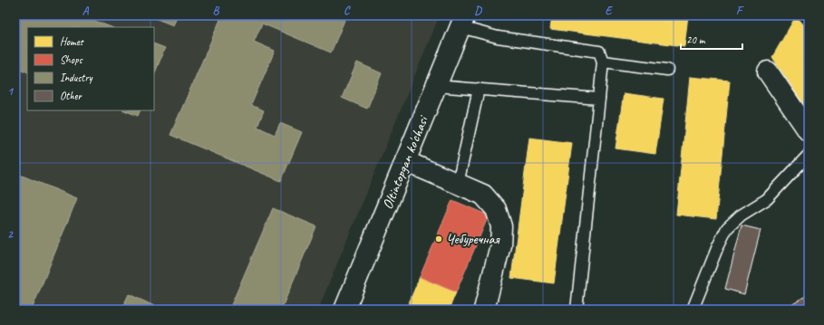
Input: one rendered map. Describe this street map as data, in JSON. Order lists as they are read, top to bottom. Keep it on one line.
{"streets":{"street":["Oltintopgan ko'chasi"]},"places":["Чебуречная"],"legend":["Homes","Shops","Industry","Other"],"scale_bar":"20 m","grid":{"columns":["A","B","C","D","E","F"],"rows":["1","2"]}}
